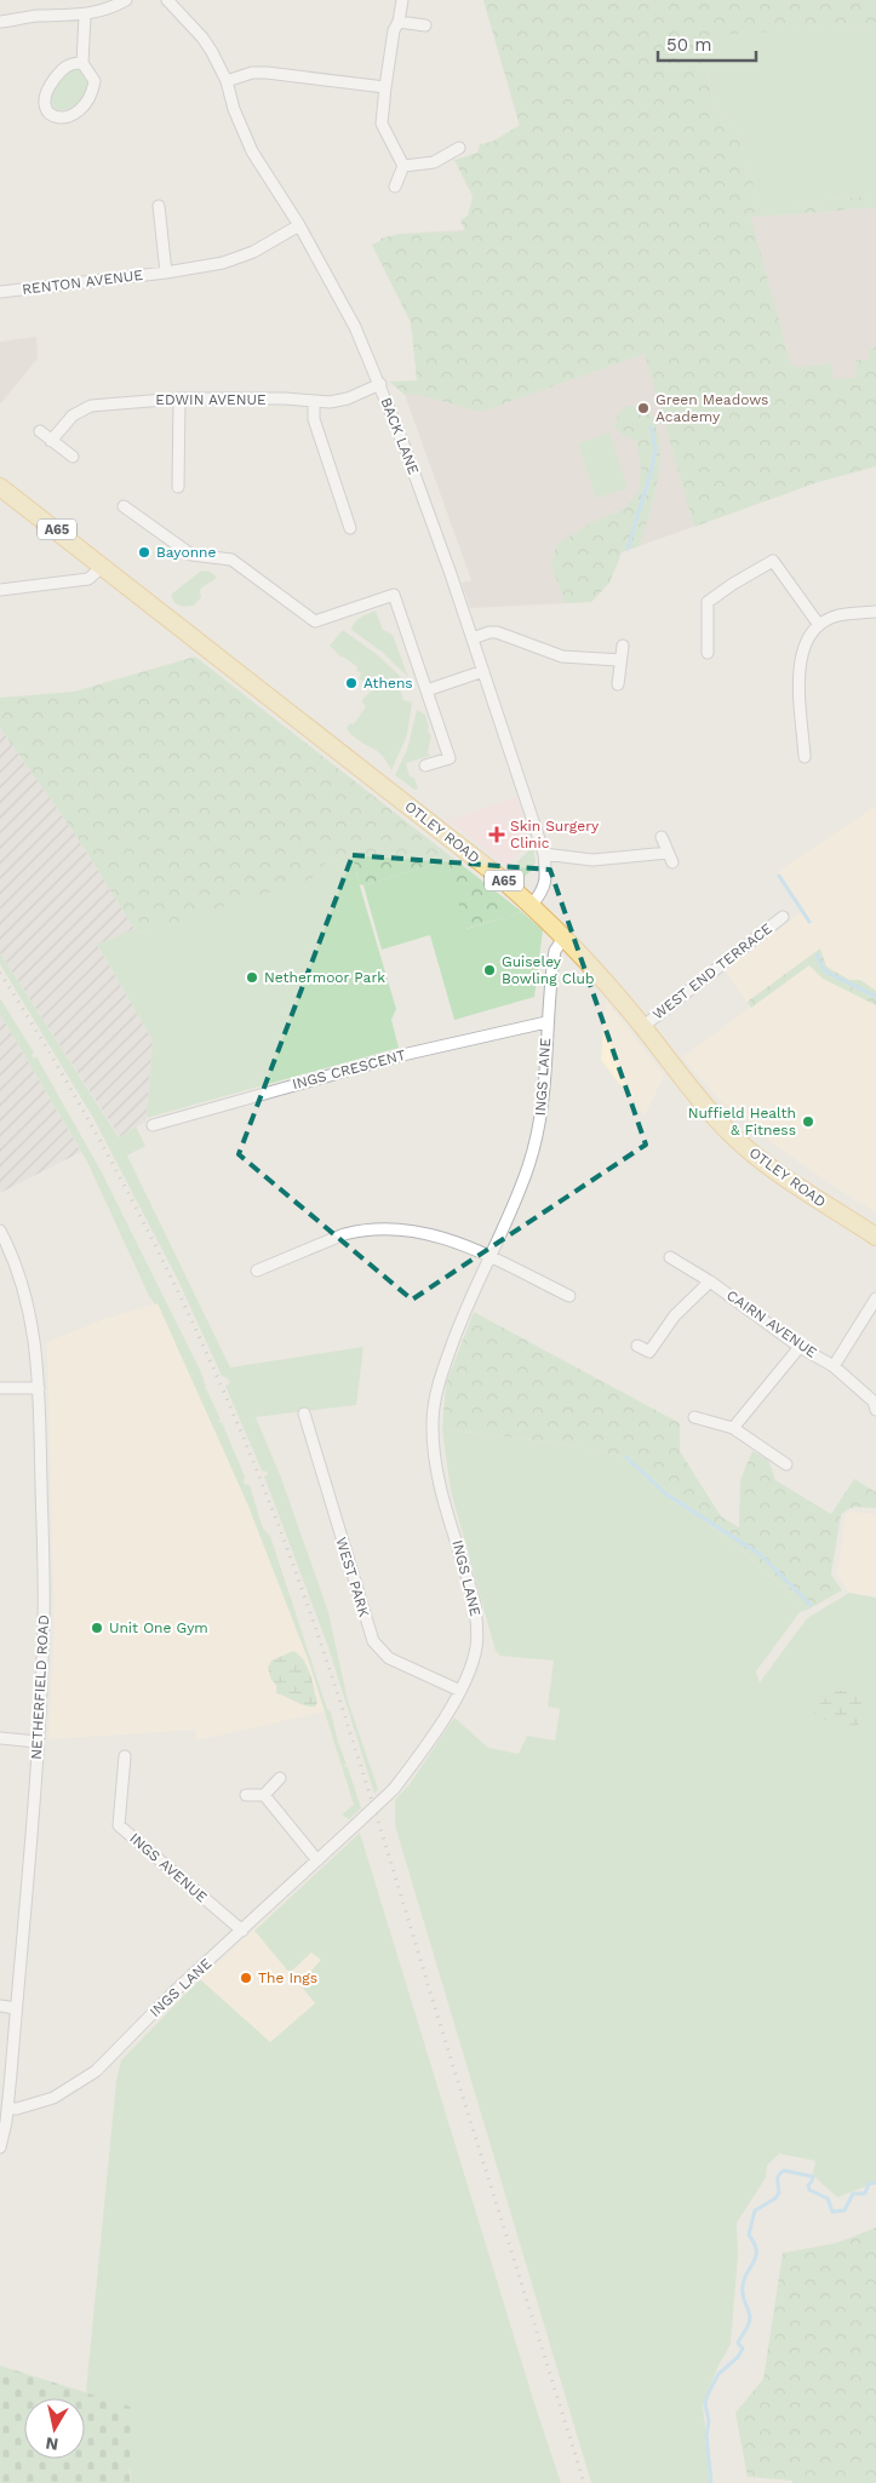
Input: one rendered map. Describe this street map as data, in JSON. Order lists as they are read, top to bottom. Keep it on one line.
{"streets":{"main road":["A65","OTLEY ROAD"],"street":["RENTON AVENUE","EDWIN AVENUE","BACK LANE","WEST END TERRACE","INGS CRESCENT","INGS LANE","CAIRN AVENUE","WEST PARK","NETHERFIELD ROAD","INGS AVENUE"]},"crossings":[["RENTON AVENUE","BACK LANE"],["EDWIN AVENUE","BACK LANE"],["BACK LANE","OTLEY ROAD"],["OTLEY ROAD","WEST END TERRACE"],["OTLEY ROAD","INGS LANE"],["INGS CRESCENT","INGS LANE"],["INGS LANE","WEST PARK"],["INGS LANE","NETHERFIELD ROAD"],["INGS LANE","INGS AVENUE"]],"places":{"other":["Green Meadows Academy","Bayonne","Athens","Guiseley Bowling Club","Nethermoor Park","Nuffield Health & Fitness","Unit One Gym","The Ings"],"health":["Skin Surgery Clinic"]},"scale_bar":"50 m","north":"bottom"}
